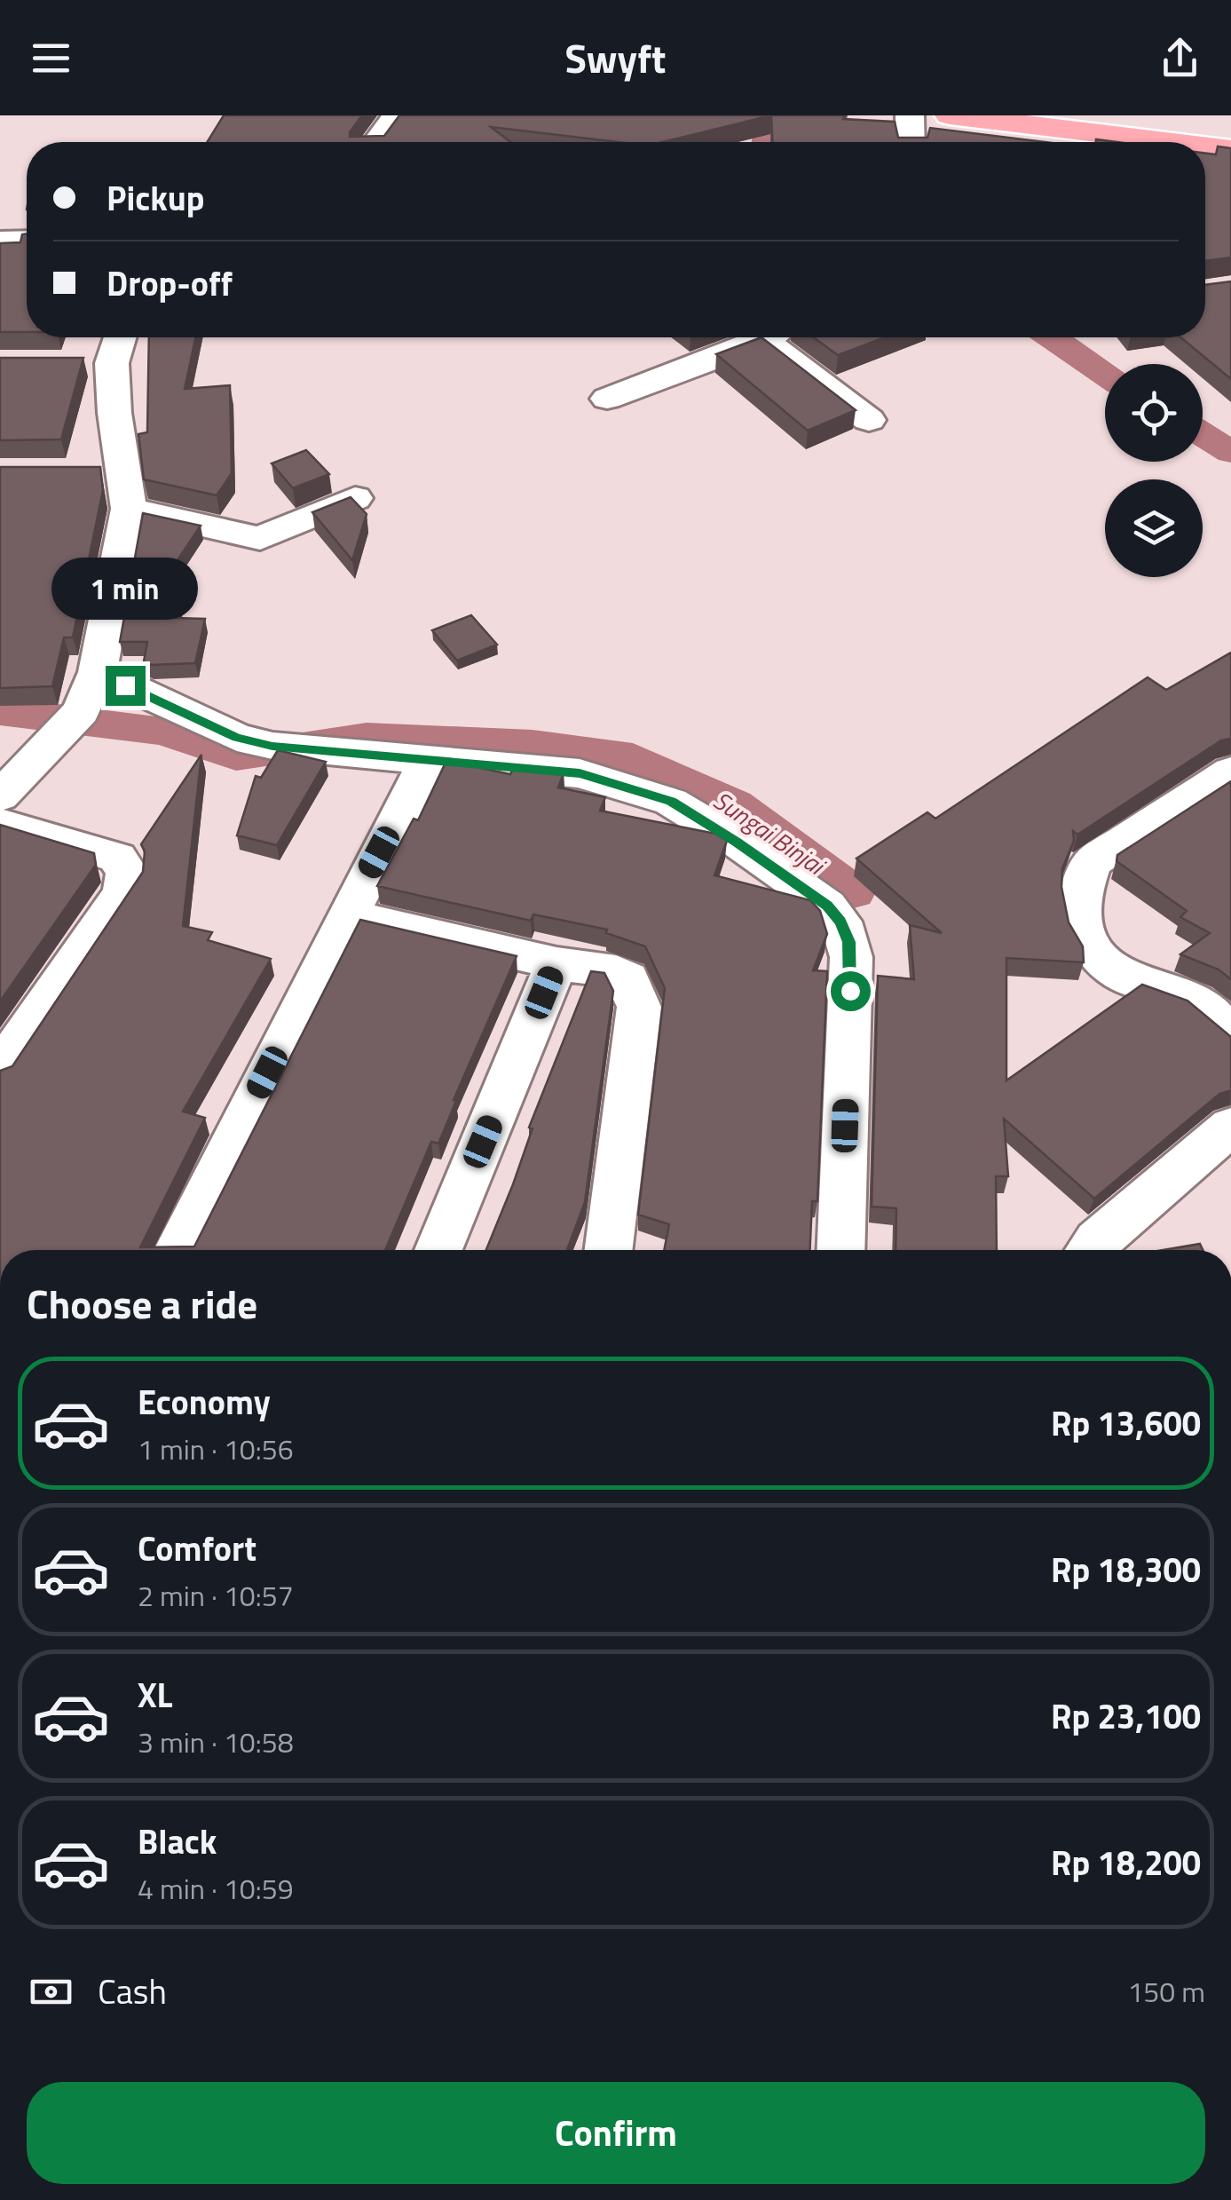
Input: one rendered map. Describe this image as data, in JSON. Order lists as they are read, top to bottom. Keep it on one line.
{"water":["Sungai Binjai"],"page":{"header":"Swyft","banner":["Pickup","Drop-off"],"bubble":"1 min","heading":"Choose a ride","list":[{"name":"Economy","note":"1 min · 10:56","value":"Rp 13,600"},{"name":"Comfort","note":"2 min · 10:57","value":"Rp 18,300"},{"name":"XL","note":"3 min · 10:58","value":"Rp 23,100"},{"name":"Black","note":"4 min · 10:59","value":"Rp 18,200"}],"pay":["Cash","150 m"],"buttons":"Confirm"}}
